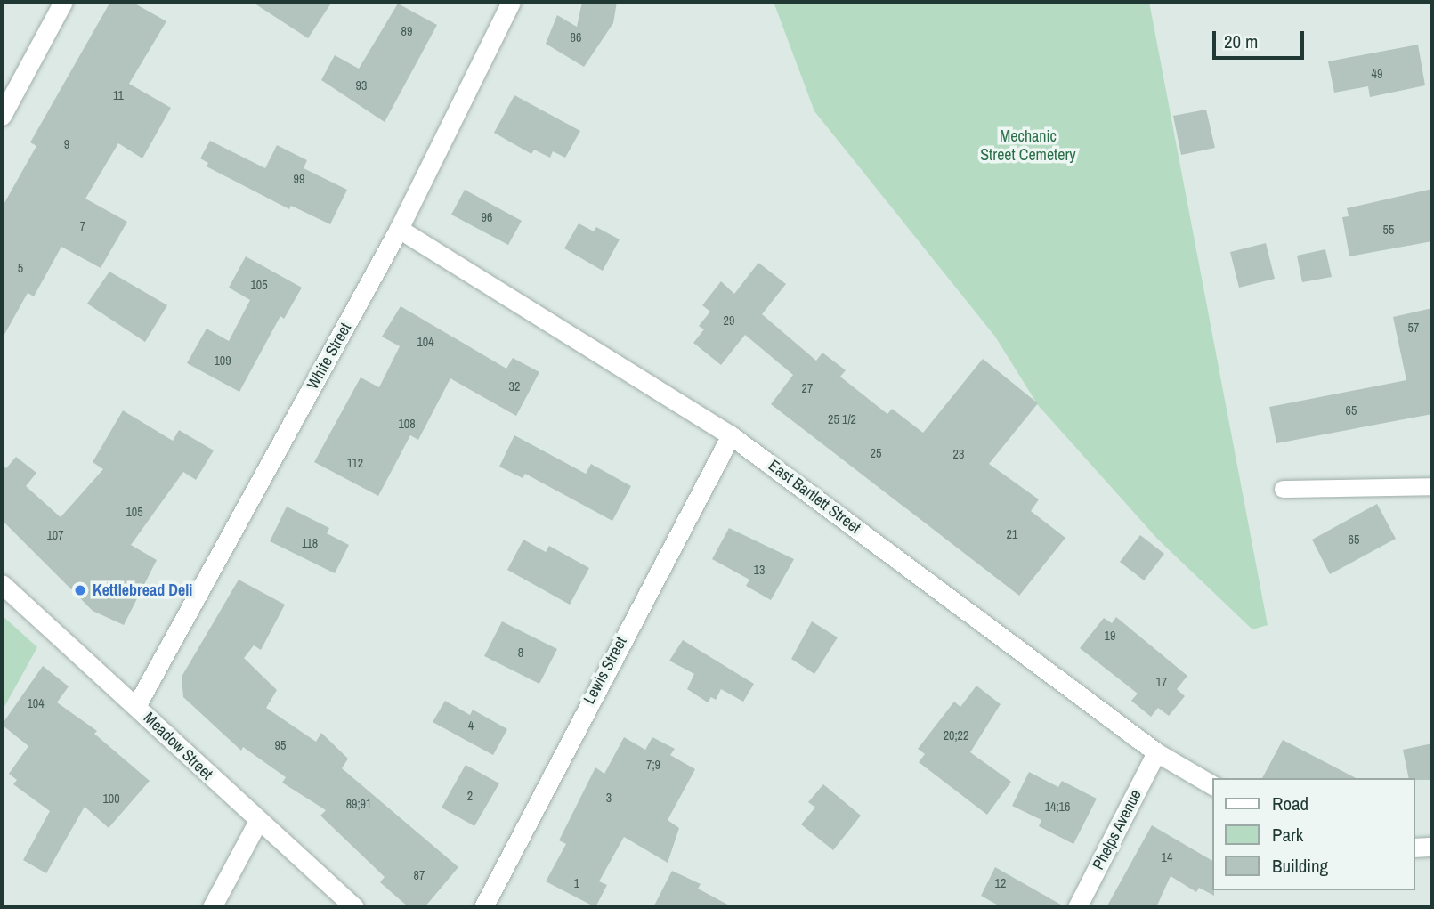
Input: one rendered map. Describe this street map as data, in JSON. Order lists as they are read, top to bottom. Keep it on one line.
{"streets":{"street":["White Street","East Bartlett Street","Lewis Street","Meadow Street","Phelps Avenue"]},"crossings":[["White Street","East Bartlett Street"],["White Street","Meadow Street"],["East Bartlett Street","Lewis Street"],["East Bartlett Street","Phelps Avenue"]],"parks":["Mechanic Street Cemetery"],"places":["Kettlebread Deli"],"house_numbers":["89","86","49","93","11","9","99","96","7","55","5","105","29","57","104","109","32","27","65","25 1/2","108","25","23","112","105","21","107","65","118","13","19","8","17","104","4","20;22","95","7;9","2","3","100","89;91","14;16","14","87","1","12"],"legend":["Road","Park","Building"],"scale_bar":"20 m"}
